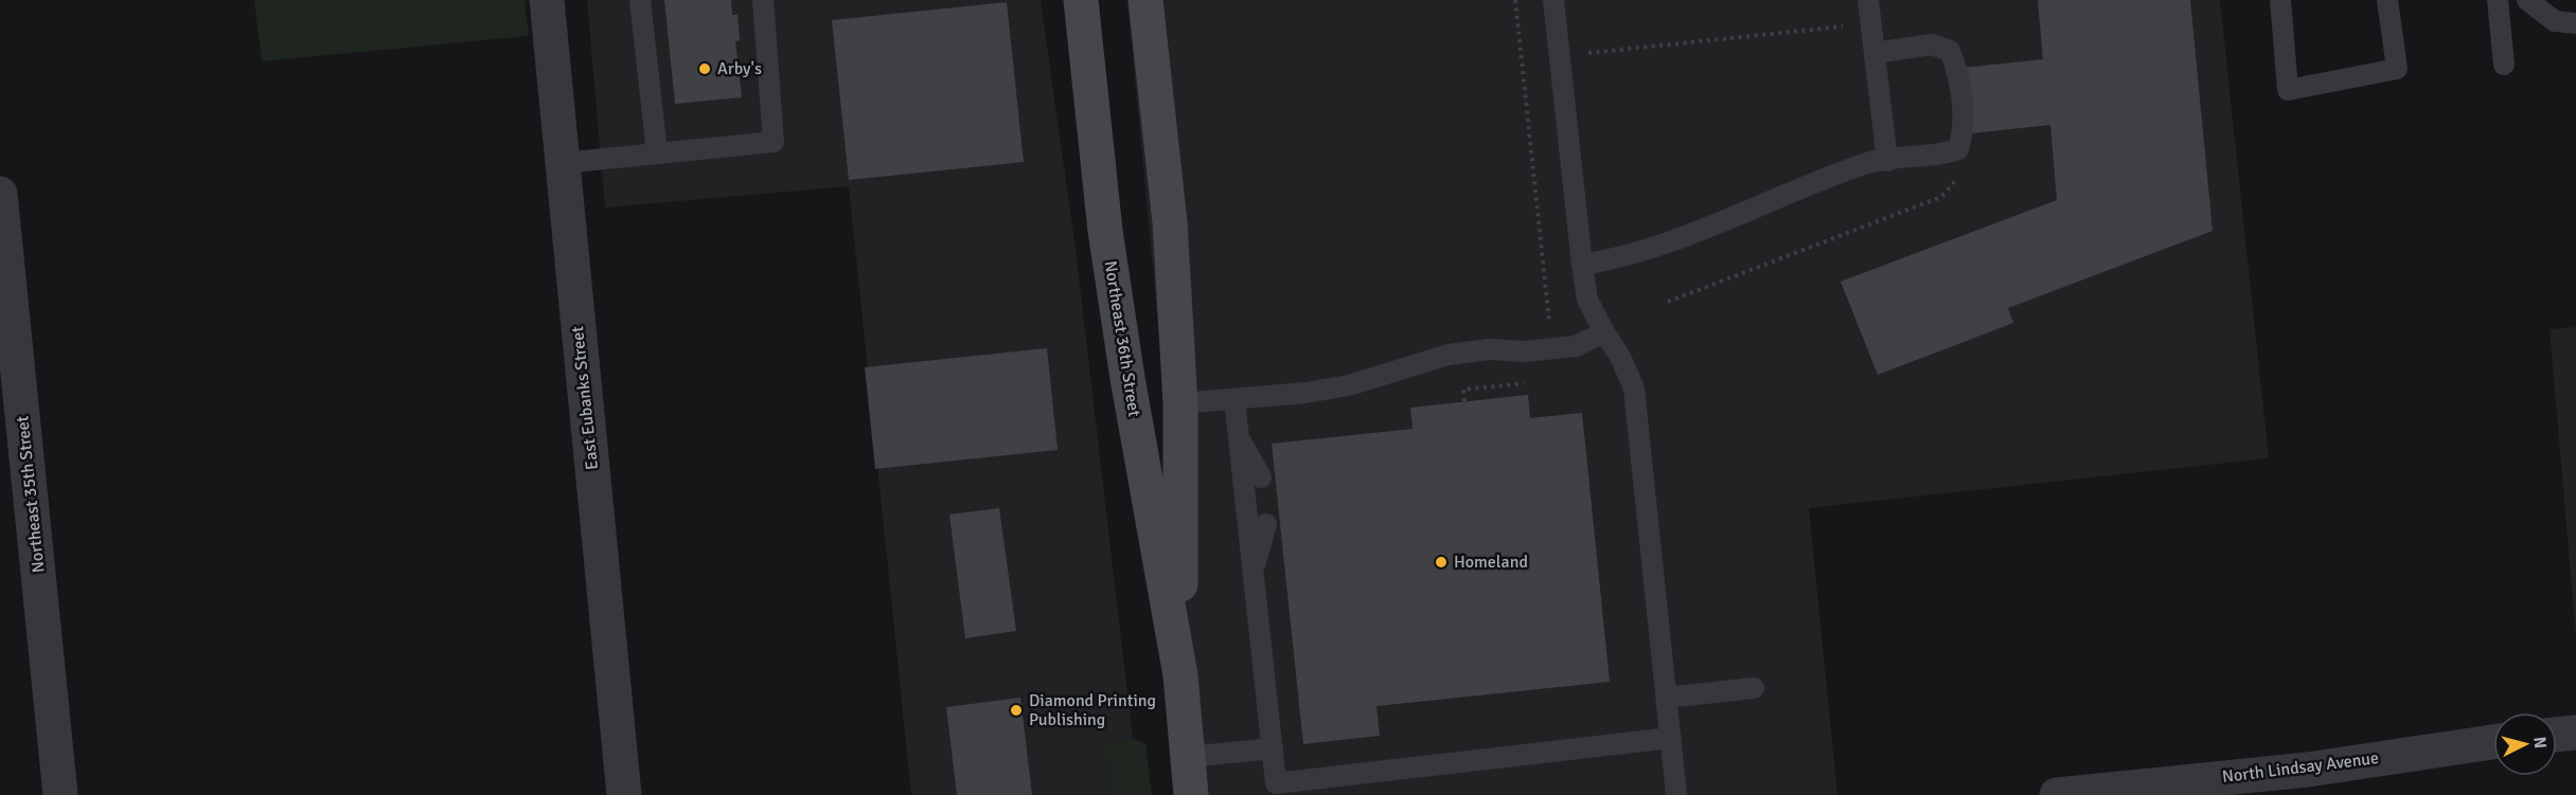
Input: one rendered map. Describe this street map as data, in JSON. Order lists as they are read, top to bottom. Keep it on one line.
{"streets":{"main road":["Northeast 36th Street"],"street":["East Eubanks Street","Northeast 35th Street","North Lindsay Avenue"]},"places":["Arby's","Homeland","Diamond Printing Publishing"],"north":"right"}
